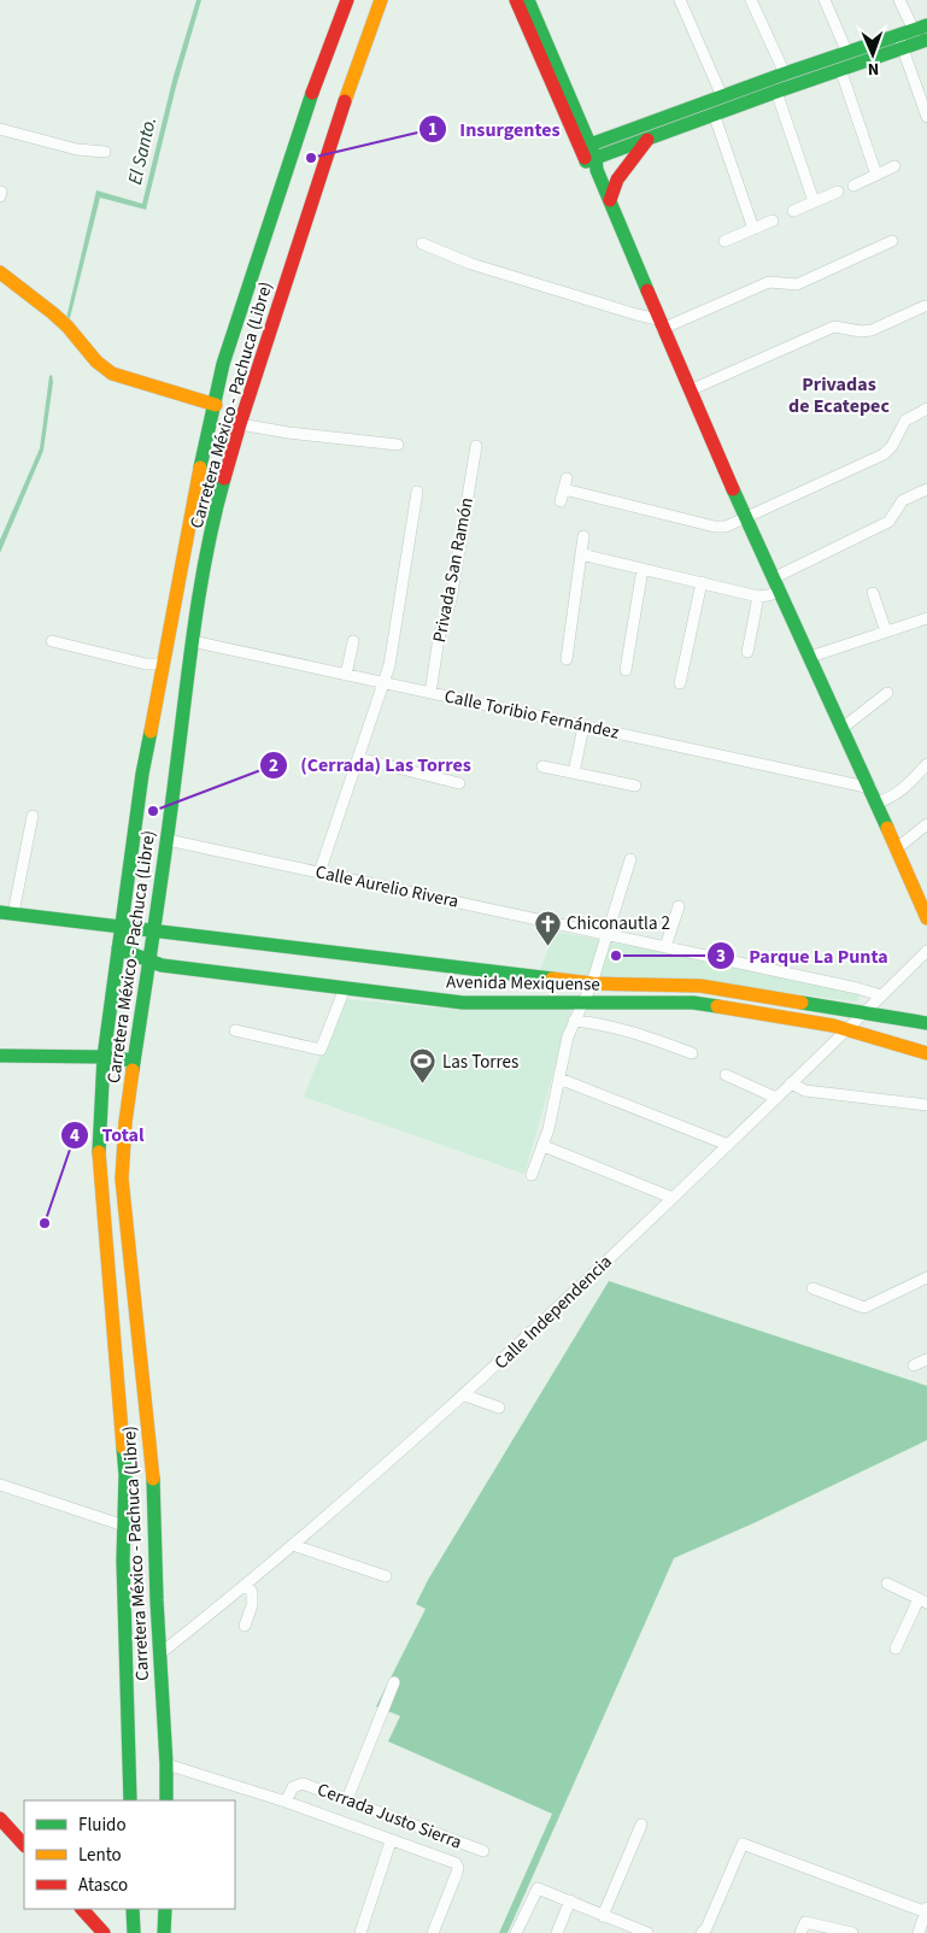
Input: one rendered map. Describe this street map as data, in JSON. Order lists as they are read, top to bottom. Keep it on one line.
{"streets":{"main road":["Carretera México - Pachuca (Libre)","Avenida Mexiquense"],"street":["Privada San Ramón","Calle Toribio Fernández","Calle Aurelio Rivera","Calle Independencia","Cerrada Justo Sierra"]},"crossings":[["Carretera México - Pachuca (Libre)","Calle Toribio Fernández"],["Carretera México - Pachuca (Libre)","Calle Aurelio Rivera"],["Carretera México - Pachuca (Libre)","Avenida Mexiquense"],["Carretera México - Pachuca (Libre)","Calle Independencia"],["Privada San Ramón","Calle Toribio Fernández"],["Calle Aurelio Rivera","Calle Independencia"],["Avenida Mexiquense","Calle Independencia"]],"districts":["Privadas de Ecatepec"],"water":["El Santo."],"places":{"other":["Insurgentes","(Cerrada) Las Torres","Parque La Punta","Total"],"church":["Chiconautla 2"],"sports":["Las Torres"]},"legend":["Fluido","Lento","Atasco"],"north":"bottom"}
